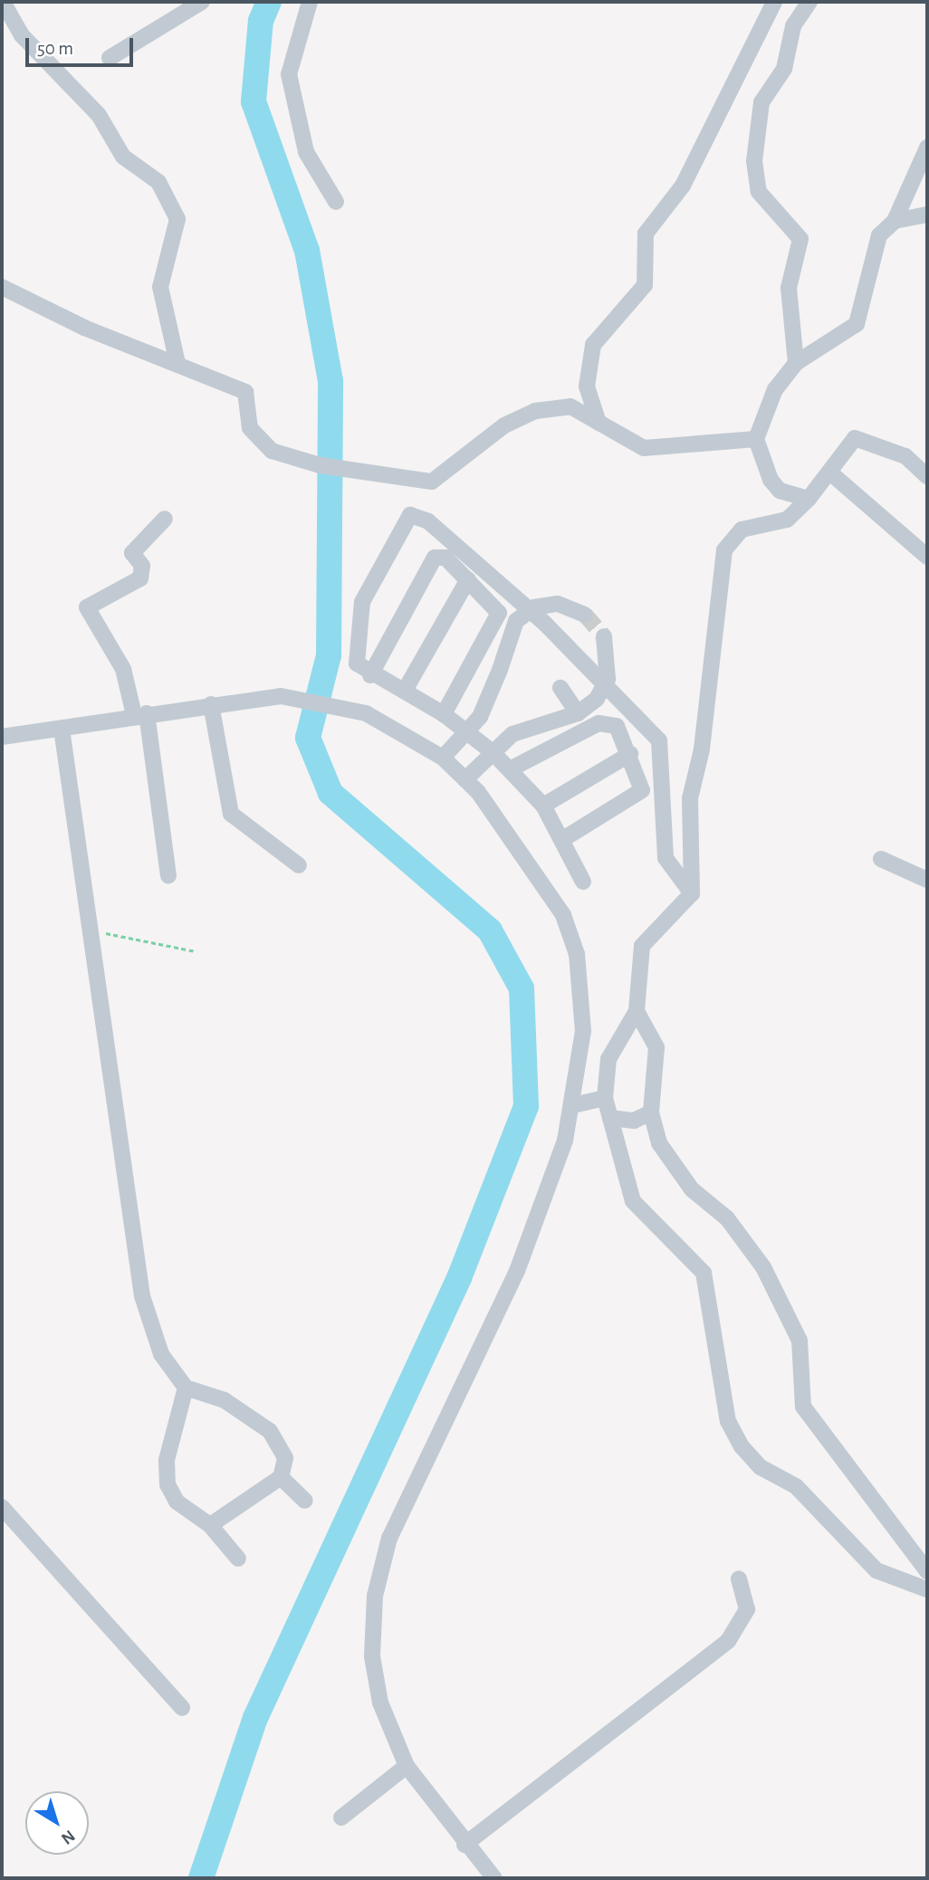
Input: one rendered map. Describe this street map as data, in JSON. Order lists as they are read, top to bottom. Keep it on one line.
{"scale_bar":"50 m","north":"bottom right"}
